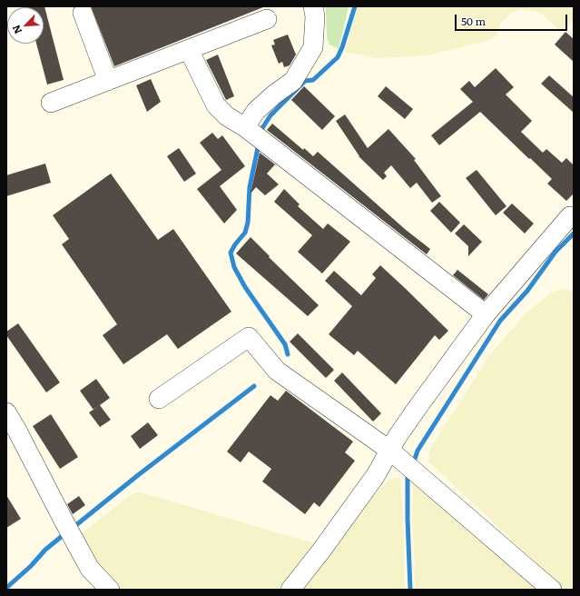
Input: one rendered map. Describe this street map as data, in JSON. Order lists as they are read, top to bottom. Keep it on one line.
{"scale_bar":"50 m","north":"bottom left"}
